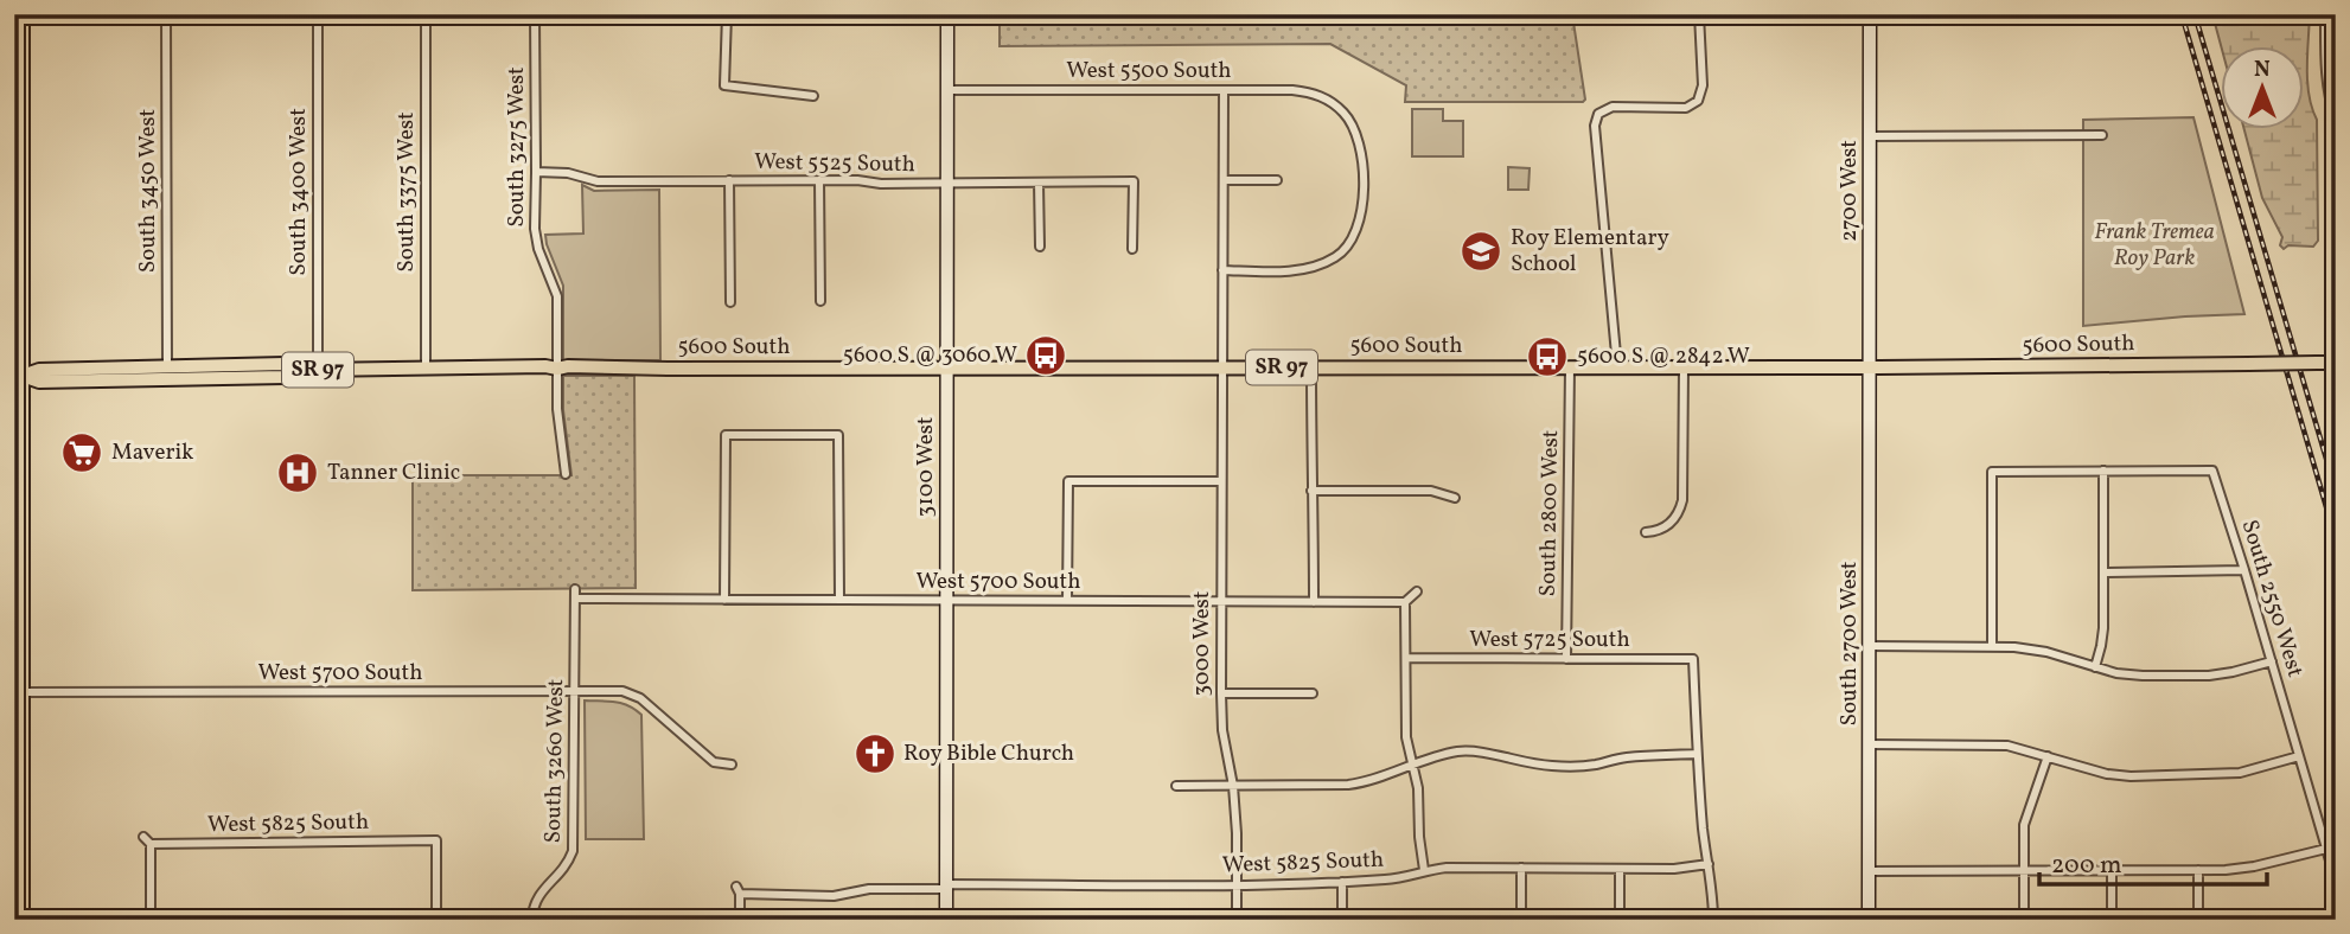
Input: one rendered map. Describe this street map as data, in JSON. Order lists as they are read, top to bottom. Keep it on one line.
{"streets":{"main road":["5600 South","SR 97"],"street":["West 5500 South","South 3275 West","West 5525 South","South 3450 West","2700 West","South 3400 West","South 3375 West","3100 West","South 2800 West","West 5700 South","South 2550 West","West 5725 South","3000 West","South 2700 West","South 3260 West","West 5825 South"]},"crossings":[["West 5500 South","3100 West"],["West 5500 South","3000 West"],["South 3275 West","West 5525 South"],["South 3275 West","5600 South"],["West 5525 South","3100 West"],["South 3450 West","5600 South"],["2700 West","5600 South"],["2700 West","South 2700 West"],["South 3400 West","5600 South"],["South 3375 West","5600 South"],["5600 South","3100 West"],["5600 South","South 2800 West"],["5600 South","3000 West"],["5600 South","South 2700 West"],["3100 West","West 5700 South"],["3100 West","West 5825 South"],["South 2800 West","West 5725 South"],["West 5700 South","3000 West"],["West 5700 South","South 3260 West"],["3000 West","West 5825 South"]],"parks":["Frank Tremea Roy Park"],"places":{"school or university":["Roy Elementary School"],"bus stop":["5600 S @ 3060 W","5600 S @ 2842 W"],"supermarket":["Maverik"],"hospital":["Tanner Clinic"],"church":["Roy Bible Church"]},"scale_bar":"200 m","north":"top"}
